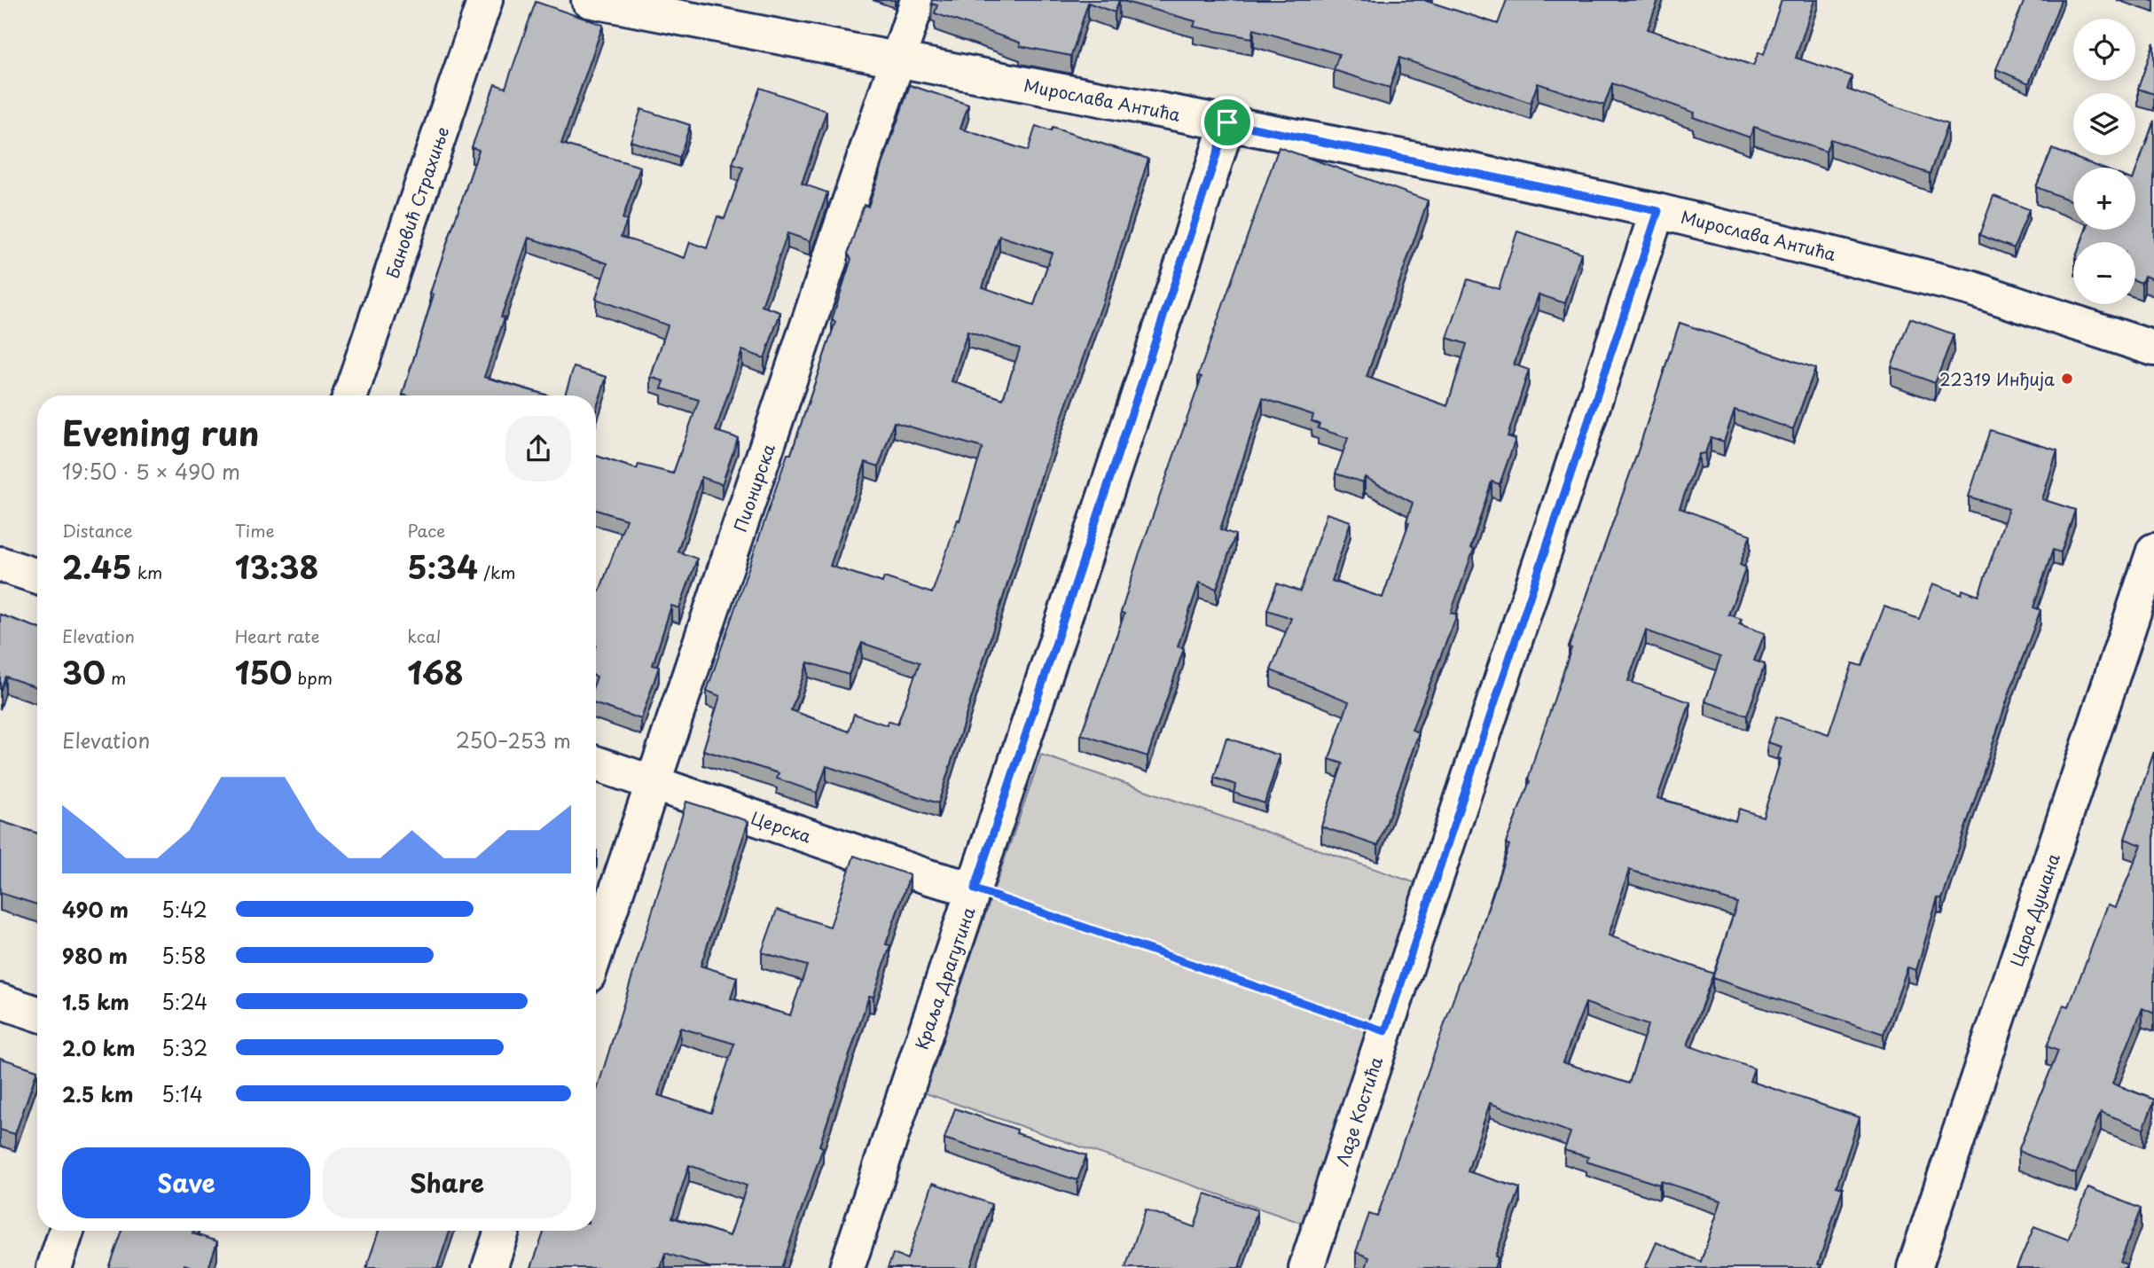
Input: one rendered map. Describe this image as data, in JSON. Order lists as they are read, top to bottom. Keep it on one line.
{"streets":{"street":["Мирослава Антића","Бановић Страхиње","Пионирска","Церска","Цара Душана","Краља Драгутина","Лазе Костића"]},"crossings":[["Мирослава Антића","Пионирска"],["Мирослава Антића","Краља Драгутина"],["Мирослава Антића","Лазе Костића"],["Пионирска","Церска"],["Церска","Краља Драгутина"]],"places":["22319 Инђија"],"page":{"map_buttons":["+","−"],"heading":["Evening run","19:50 · 5 × 490 m"],"stats":[["Distance","2.45 km"],["Time","13:38"],["Pace","5:34 /km"],["Elevation","30 m"],["Heart rate","150 bpm"],["kcal","168"]],"chart":["Elevation","250–253 m"],"list":[{"name":"490 m","note":"5:42"},{"name":"980 m","note":"5:58"},{"name":"1.5 km","note":"5:24"},{"name":"2.0 km","note":"5:32"},{"name":"2.5 km","note":"5:14"}],"buttons":["Save","Share"]}}
